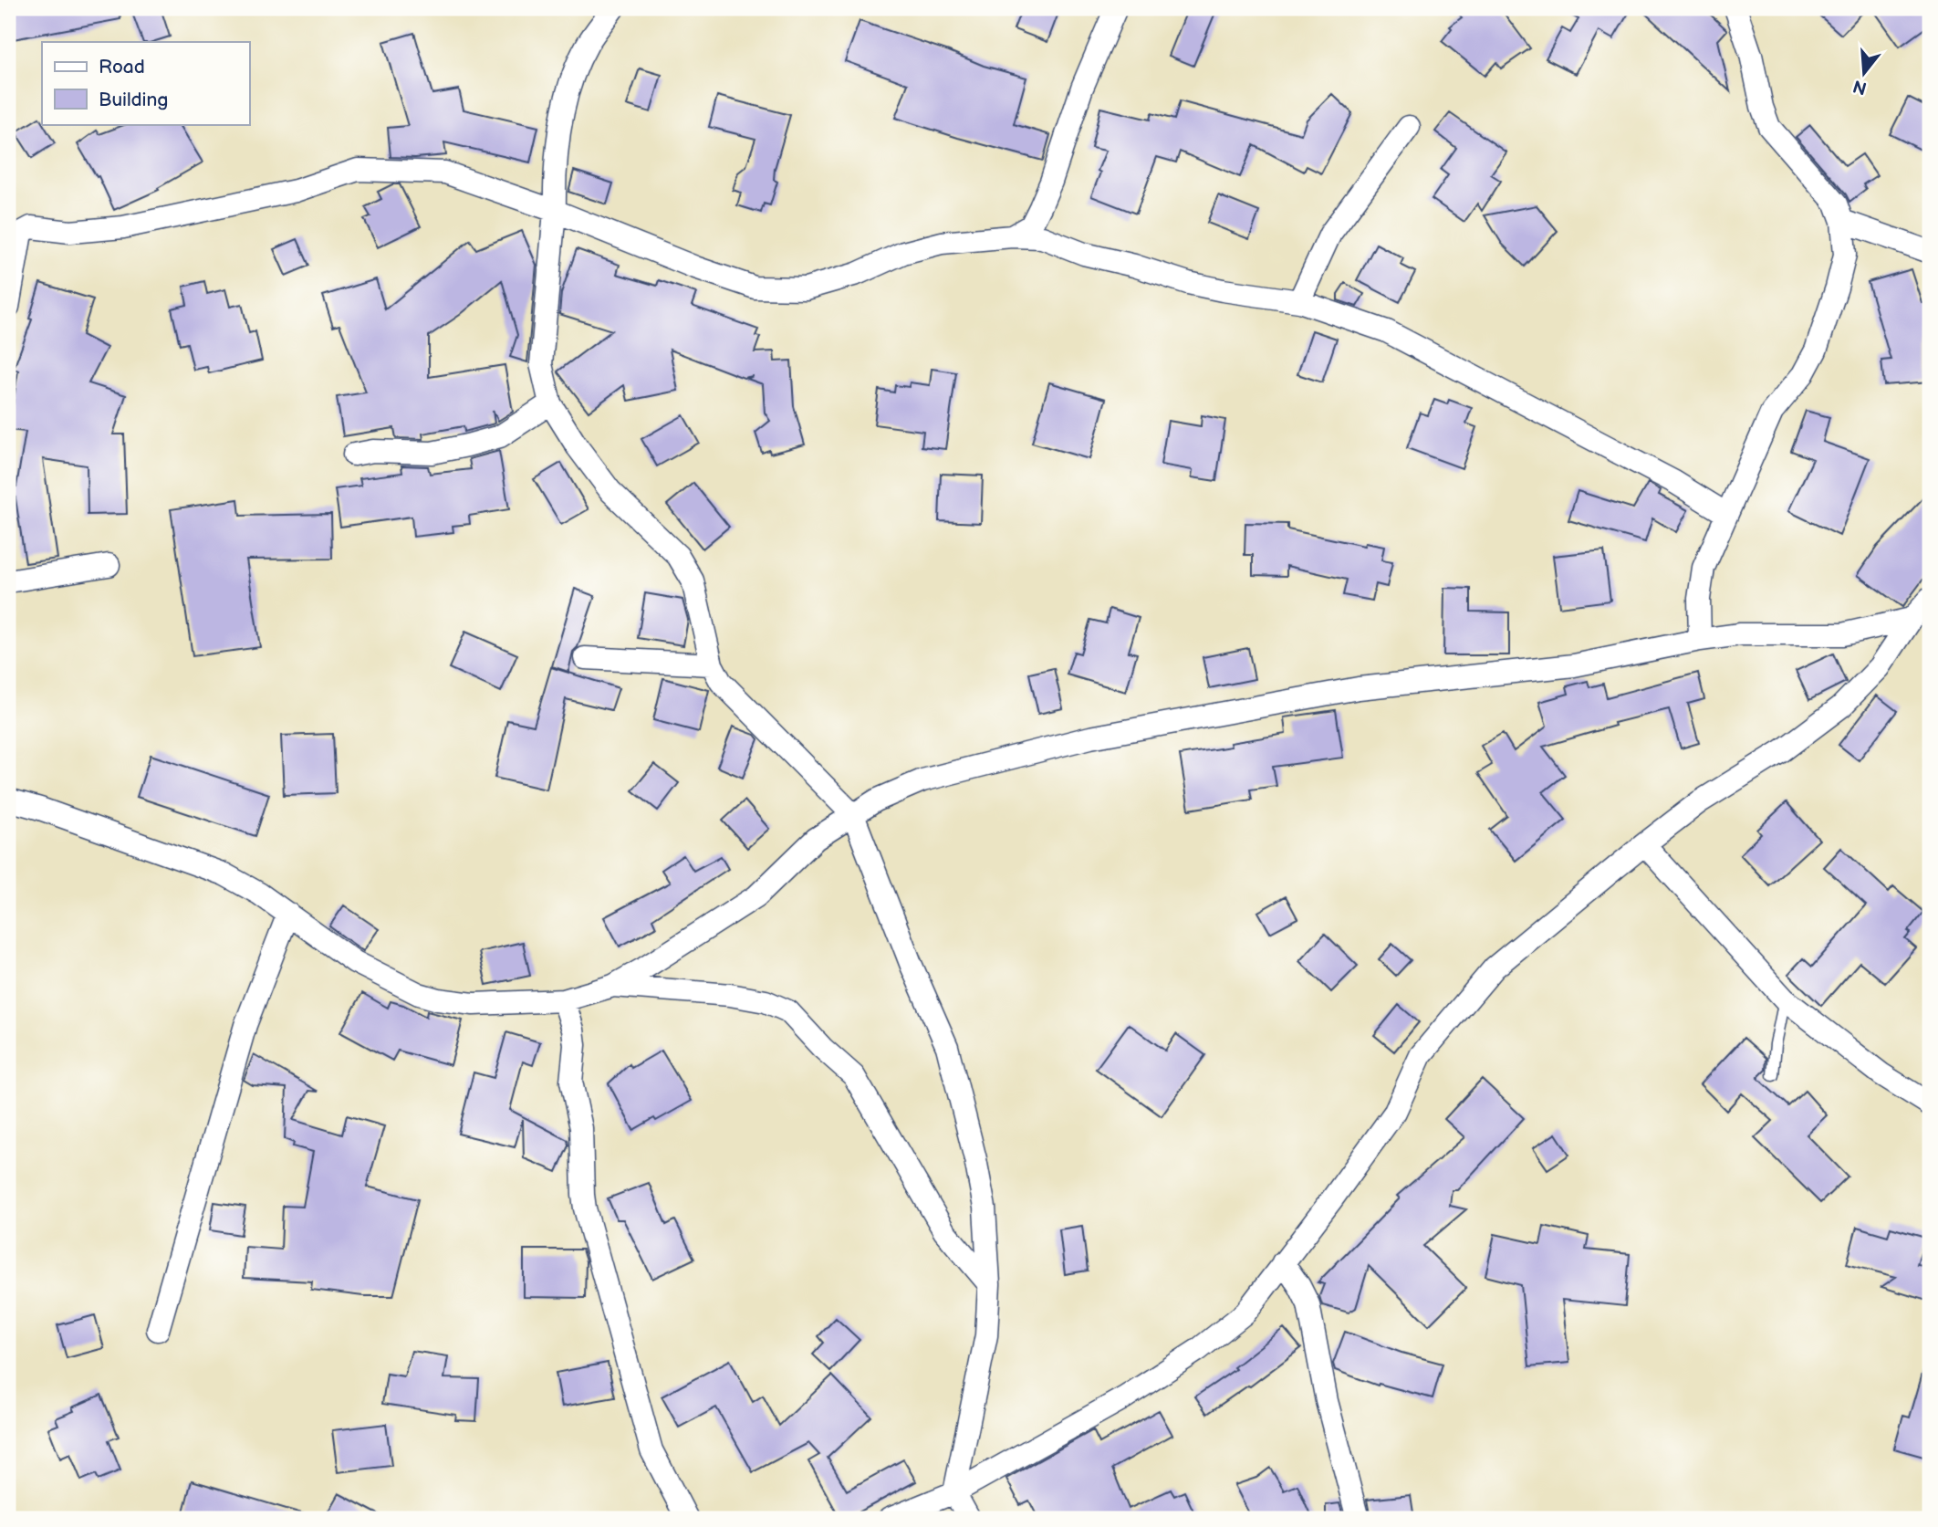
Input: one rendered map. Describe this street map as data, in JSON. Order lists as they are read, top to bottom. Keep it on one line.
{"legend":["Road","Building"],"north":"bottom"}
